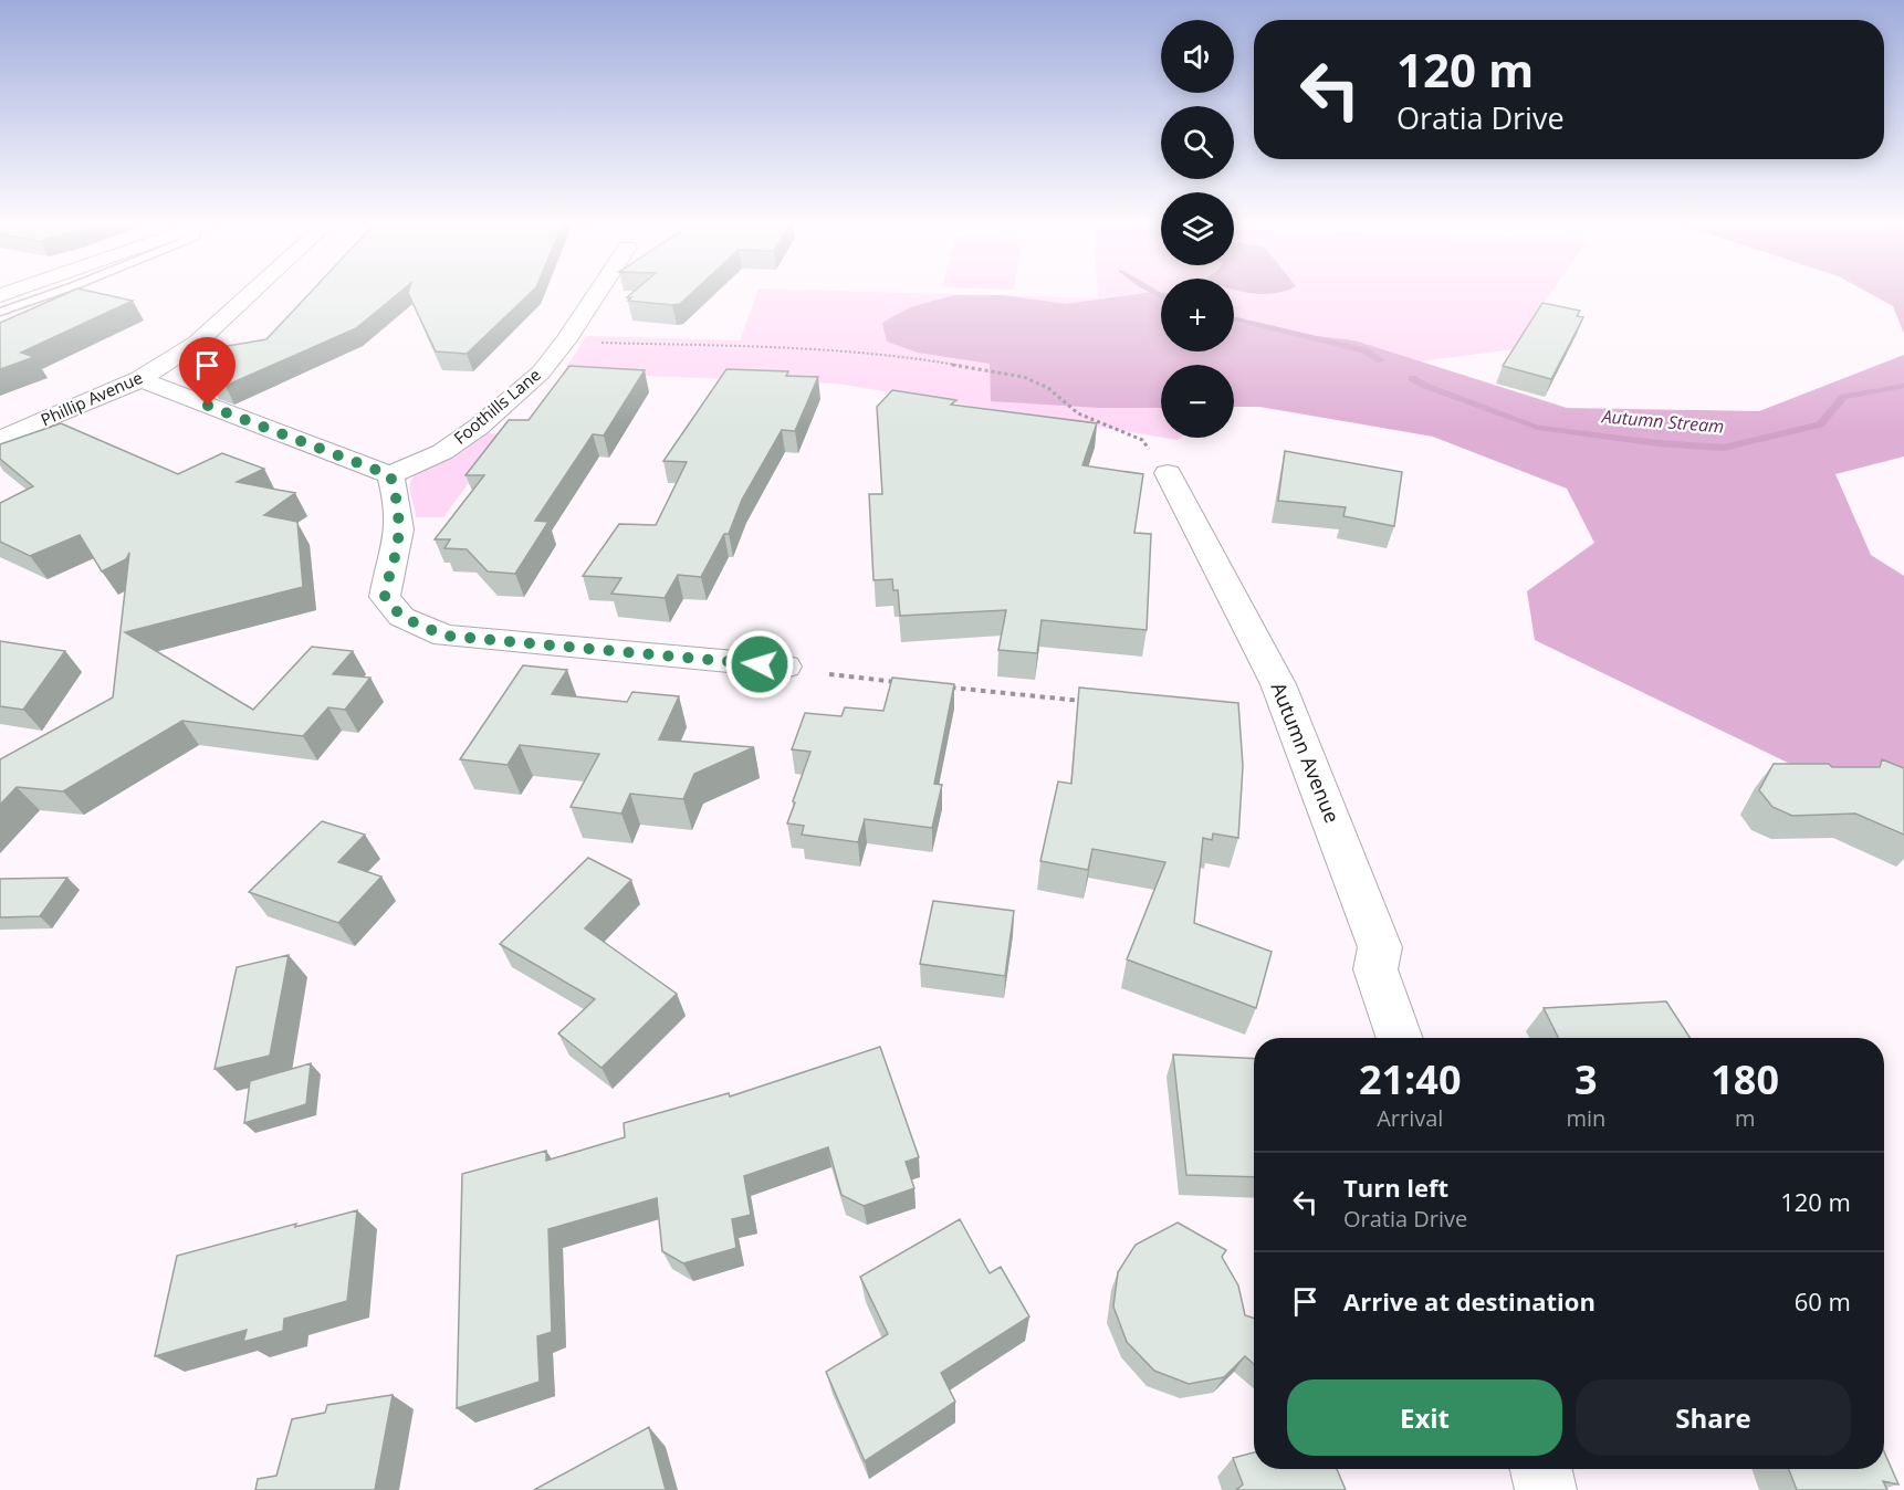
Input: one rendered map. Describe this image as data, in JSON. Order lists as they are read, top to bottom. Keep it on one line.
{"streets":{"street":["Phillip Avenue","Foothills Lane","Autumn Avenue"]},"water":["Autumn Stream"],"page":{"map_buttons":["+","−"],"turn":["120 m","Oratia Drive"],"eta":["21:40","Arrival","3","min","180","m"],"list":[{"name":"Turn left","note":"Oratia Drive","value":"120 m"},{"name":"Arrive at destination","value":"60 m"}],"buttons":["Exit","Share"]}}
